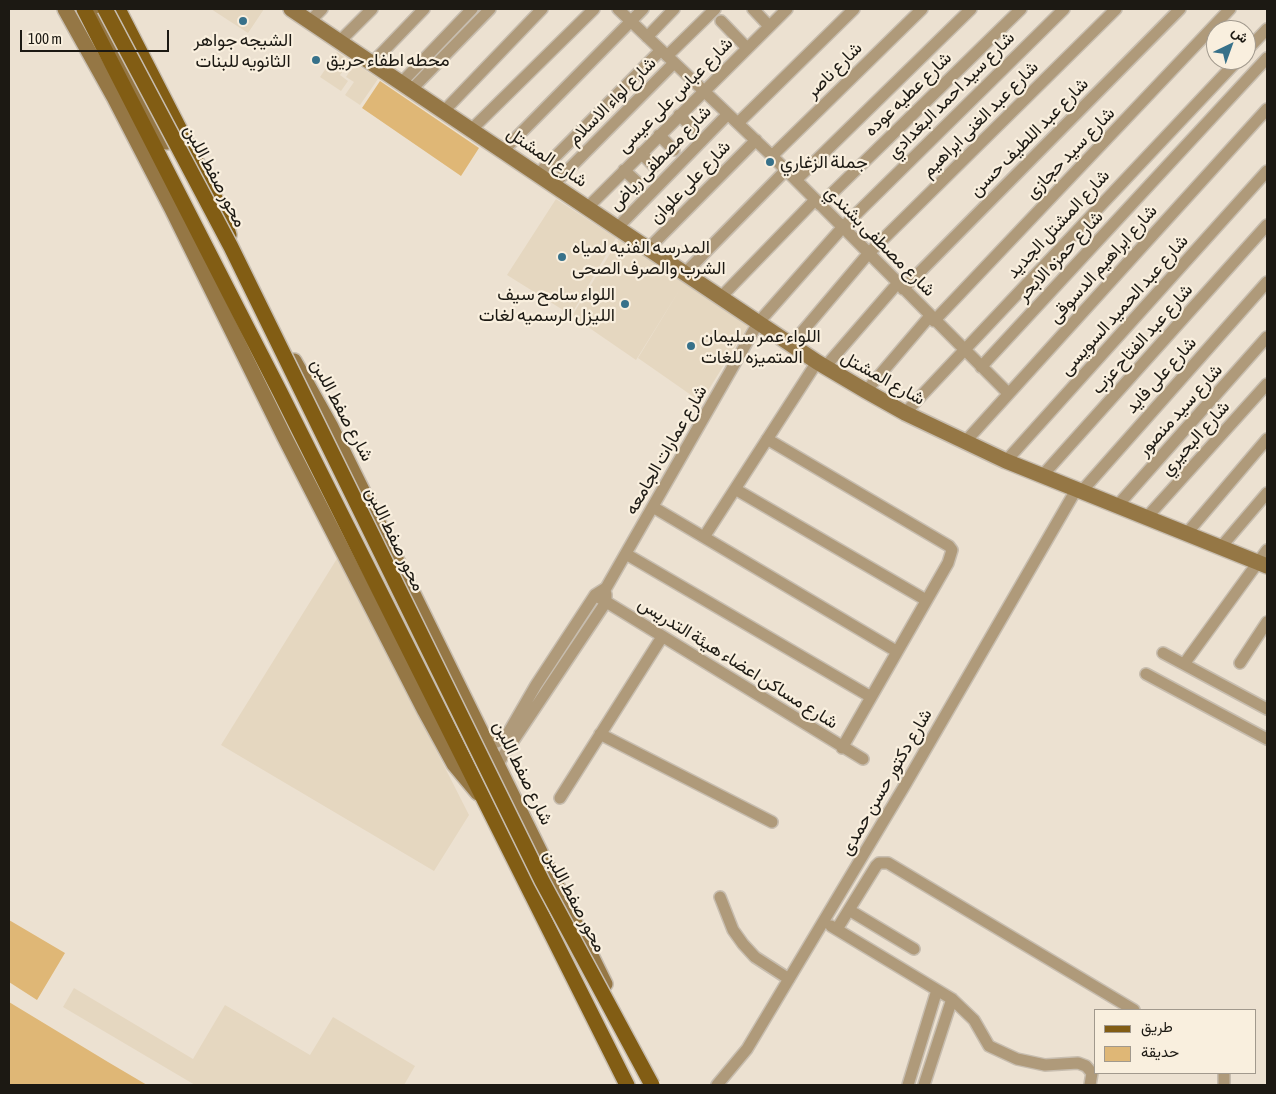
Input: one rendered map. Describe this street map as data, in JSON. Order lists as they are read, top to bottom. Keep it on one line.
{"streets":{"main road":["محور صفط اللبن"],"street":["شارع ناصر","شارع عطيه عوده","شارع عباس على عيسى","شارع سيد احمد البغدادي","شارع لواء الاسلام","شارع عبد الغنى ابراهيم","شارع عبد اللطيف حسن","شارع سيد حجازى","شارع المشتل","شارع مصطفى رياض","شارع على علوان","شارع المشتل الجديد","شارع مصطفى بشندي","شارع حمزه الابحر","شارع ابراهيم الدسوقى","شارع عبد الحميد السويسى","شارع عبد الفتاح عزب","شارع على فايد","شارع صفط اللبن","شارع سيد منصور","شارع البحيري","شارع عمارات الجامعه","شارع مساكن اعضاء هيئة التدريس","شارع دكتور حسن حمدى"]},"crossings":[["شارع ناصر","شارع مصطفى بشندي"],["شارع عطيه عوده","شارع المشتل"],["شارع عطيه عوده","شارع مصطفى بشندي"],["شارع عباس على عيسى","شارع المشتل"],["شارع عباس على عيسى","شارع مصطفى بشندي"],["شارع سيد احمد البغدادي","شارع المشتل"],["شارع سيد احمد البغدادي","شارع مصطفى بشندي"],["شارع سيد احمد البغدادي","شارع عمارات الجامعه"],["شارع لواء الاسلام","شارع المشتل"],["شارع لواء الاسلام","شارع مصطفى بشندي"],["شارع عبد الغنى ابراهيم","شارع المشتل"],["شارع عبد الغنى ابراهيم","شارع مصطفى بشندي"],["شارع عبد اللطيف حسن","شارع المشتل"],["شارع عبد اللطيف حسن","شارع مصطفى بشندي"],["شارع سيد حجازى","شارع المشتل"],["شارع سيد حجازى","شارع مصطفى بشندي"],["شارع المشتل","شارع مصطفى رياض"],["شارع المشتل","شارع على علوان"],["شارع المشتل","شارع المشتل الجديد"],["شارع المشتل","شارع ابراهيم الدسوقى"],["شارع المشتل","شارع عبد الحميد السويسى"],["شارع المشتل","شارع عبد الفتاح عزب"],["شارع المشتل","شارع على فايد"],["شارع المشتل","شارع سيد منصور"],["شارع المشتل","شارع البحيري"],["شارع المشتل","شارع عمارات الجامعه"],["شارع المشتل","شارع دكتور حسن حمدى"],["شارع مصطفى رياض","شارع مصطفى بشندي"],["شارع على علوان","شارع مصطفى بشندي"],["شارع المشتل الجديد","شارع مصطفى بشندي"],["شارع مصطفى بشندي","شارع حمزه الابحر"],["شارع مصطفى بشندي","شارع ابراهيم الدسوقى"],["شارع على فايد","شارع دكتور حسن حمدى"],["شارع صفط اللبن","شارع عمارات الجامعه"],["شارع عمارات الجامعه","شارع مساكن اعضاء هيئة التدريس"]],"places":["الشيجه جواهر الثانويه للبنات","محطه اطفاء حريق","جملة الزغاري","المدرسه الفنيه لمياه الشرب والصرف الصحى","اللواء سامح سيف الليزل الرسميه لغات","اللواء عمر سليمان المتميزه للغات"],"legend":["طريق","حديقة"],"scale_bar":"100 m","north":"top right"}
